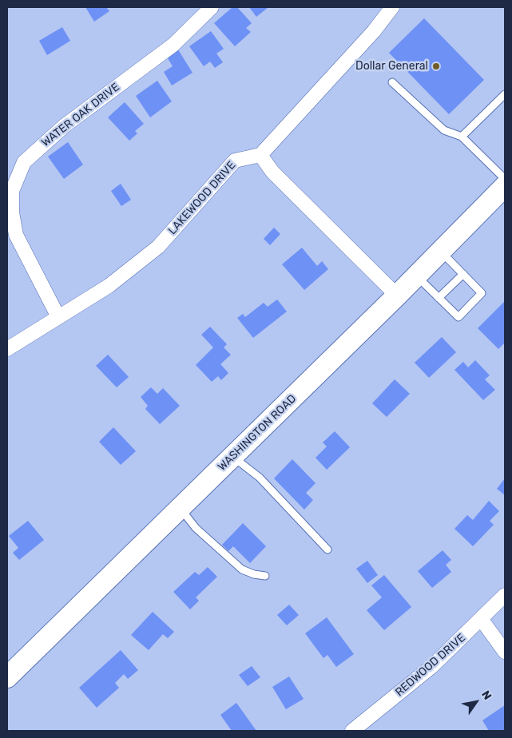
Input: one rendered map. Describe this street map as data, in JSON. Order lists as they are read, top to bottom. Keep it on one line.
{"streets":{"main road":["WASHINGTON ROAD"],"street":["WATER OAK DRIVE","LAKEWOOD DRIVE","REDWOOD DRIVE"]},"crossings":[["WATER OAK DRIVE","LAKEWOOD DRIVE"]],"places":["Dollar General"],"north":"top right"}
